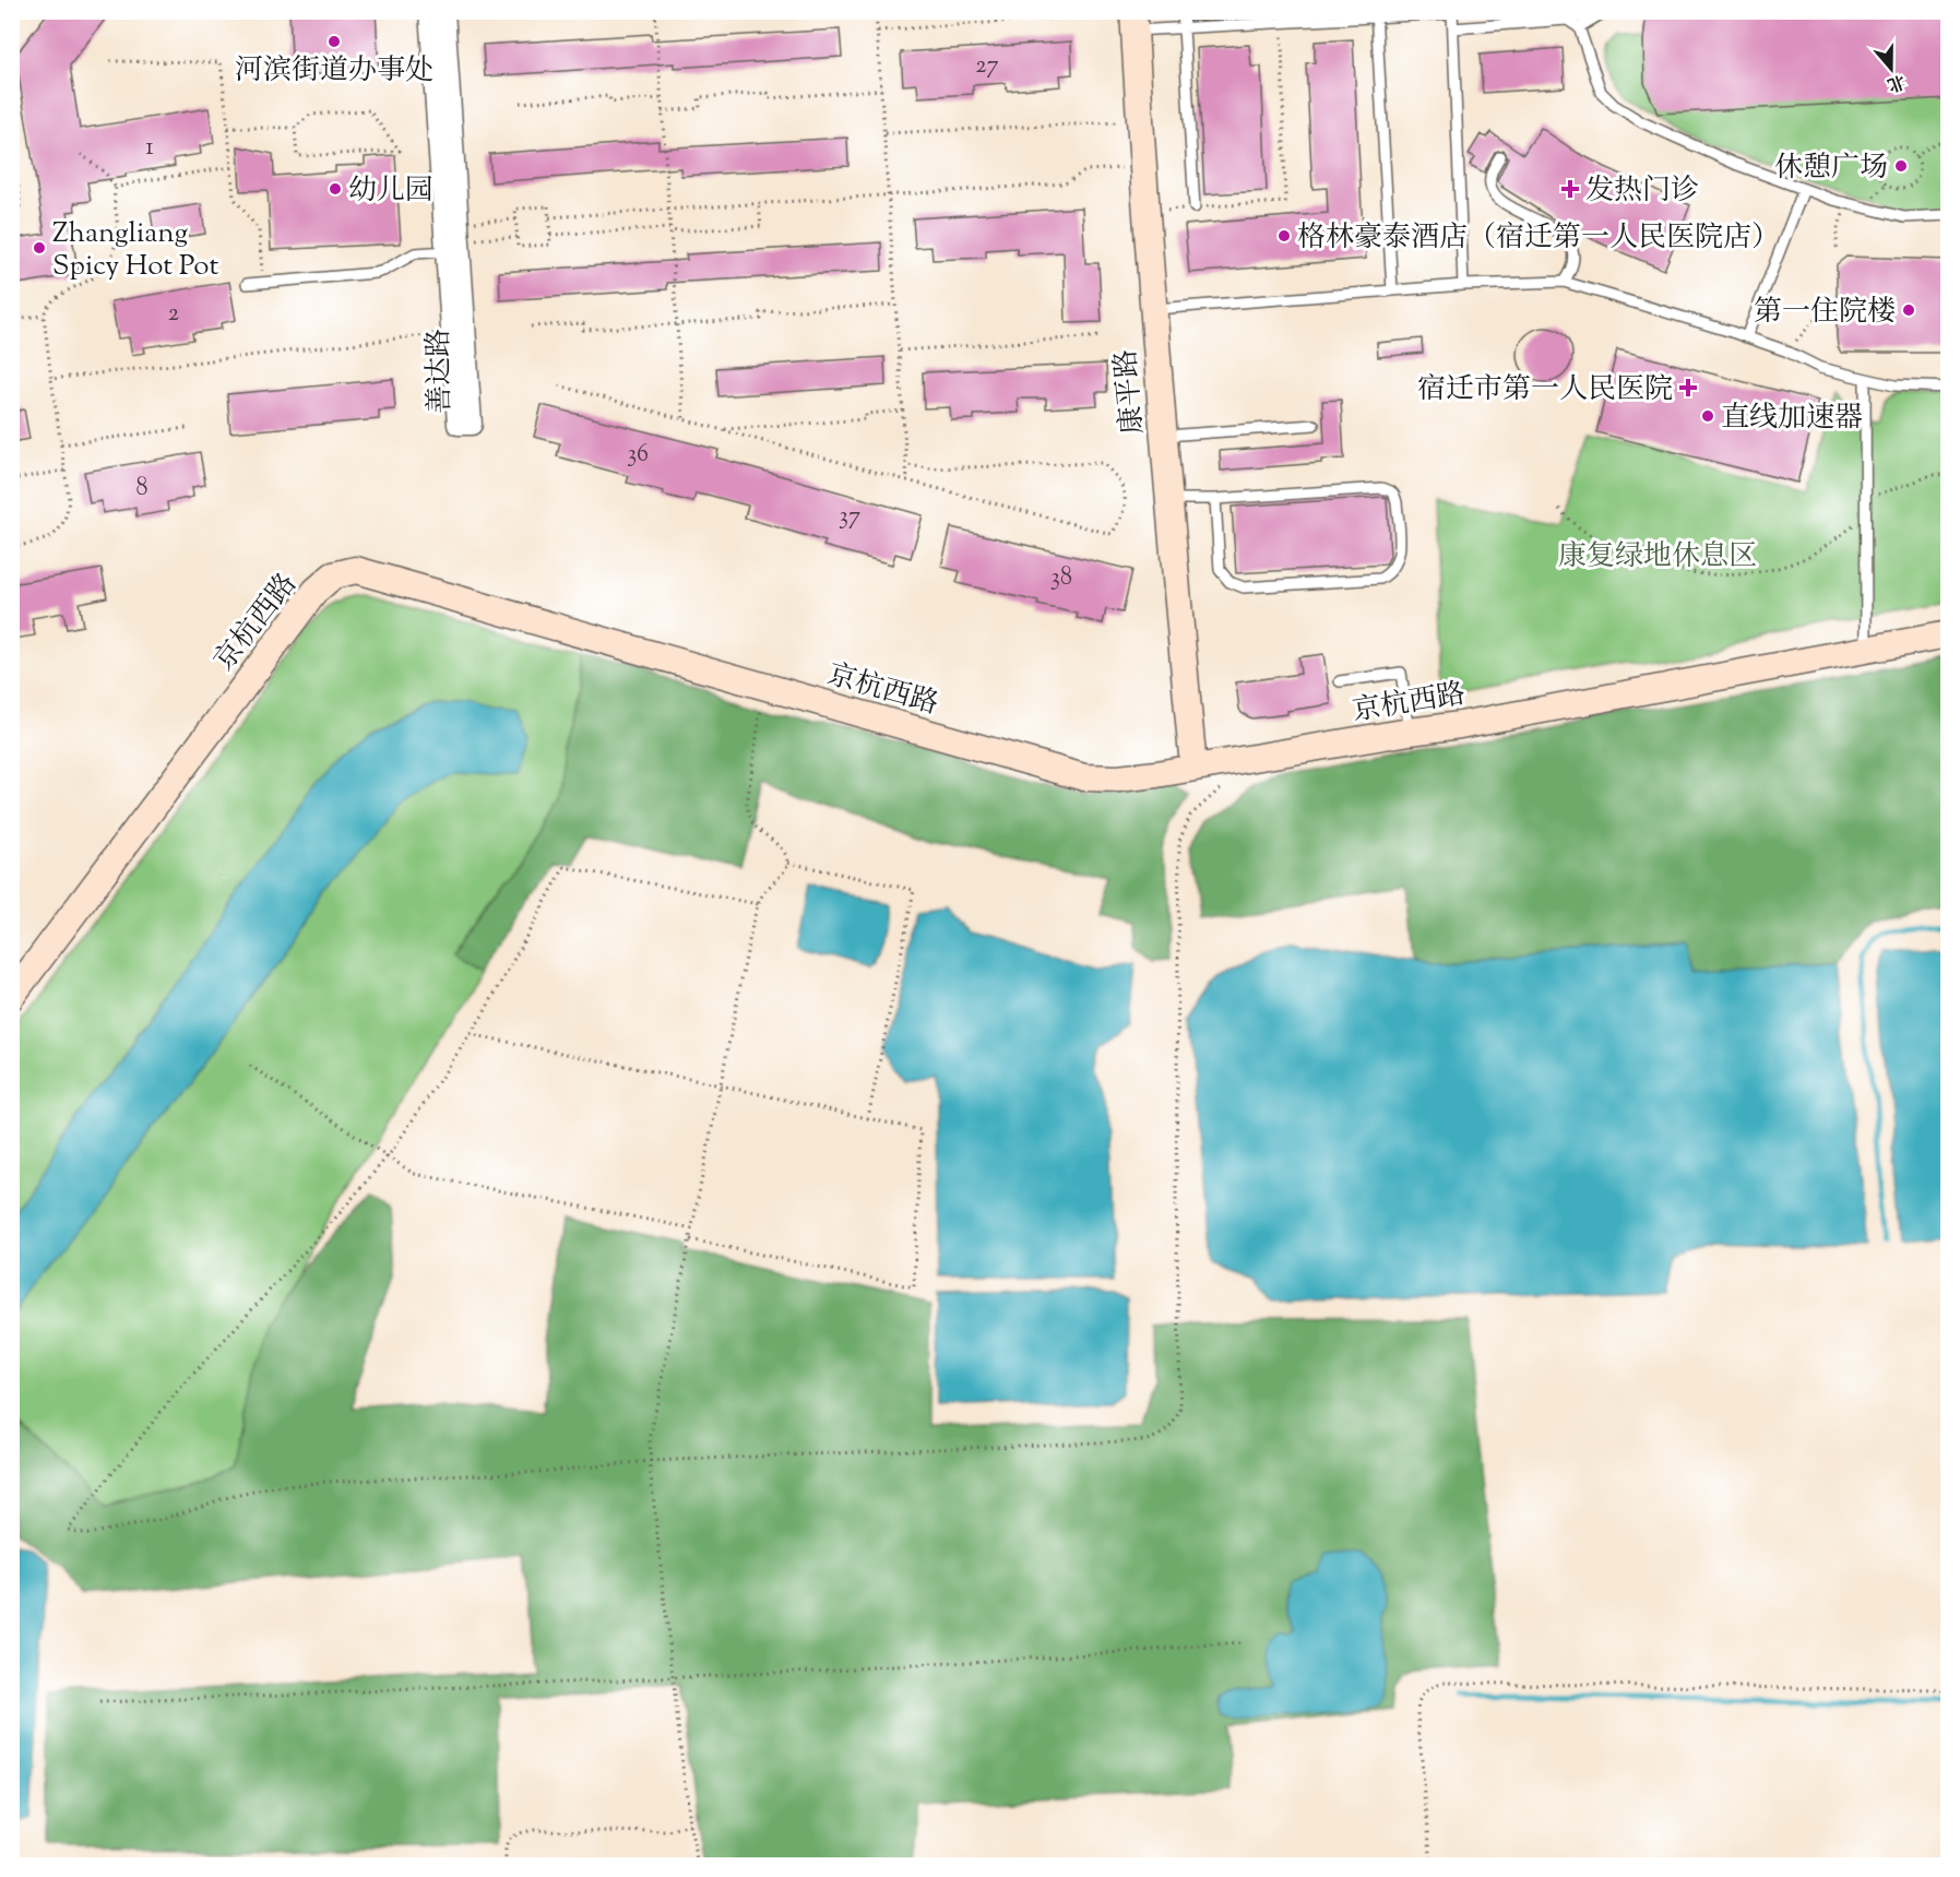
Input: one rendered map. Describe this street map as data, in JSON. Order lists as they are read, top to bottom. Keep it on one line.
{"streets":{"street":["善达路","康平路","京杭西路"]},"crossings":[["康平路","京杭西路"]],"parks":["康复绿地休息区"],"places":{"other":["河滨街道办事处","休憩广场","幼儿园","格林豪泰酒店（宿迁第一人民医院店）","Zhangliang Spicy Hot Pot","第一住院楼","直线加速器"],"health":["发热门诊","宿迁市第一人民医院"]},"house_numbers":["27","1","2","36","8","37","38"],"north":"bottom"}
